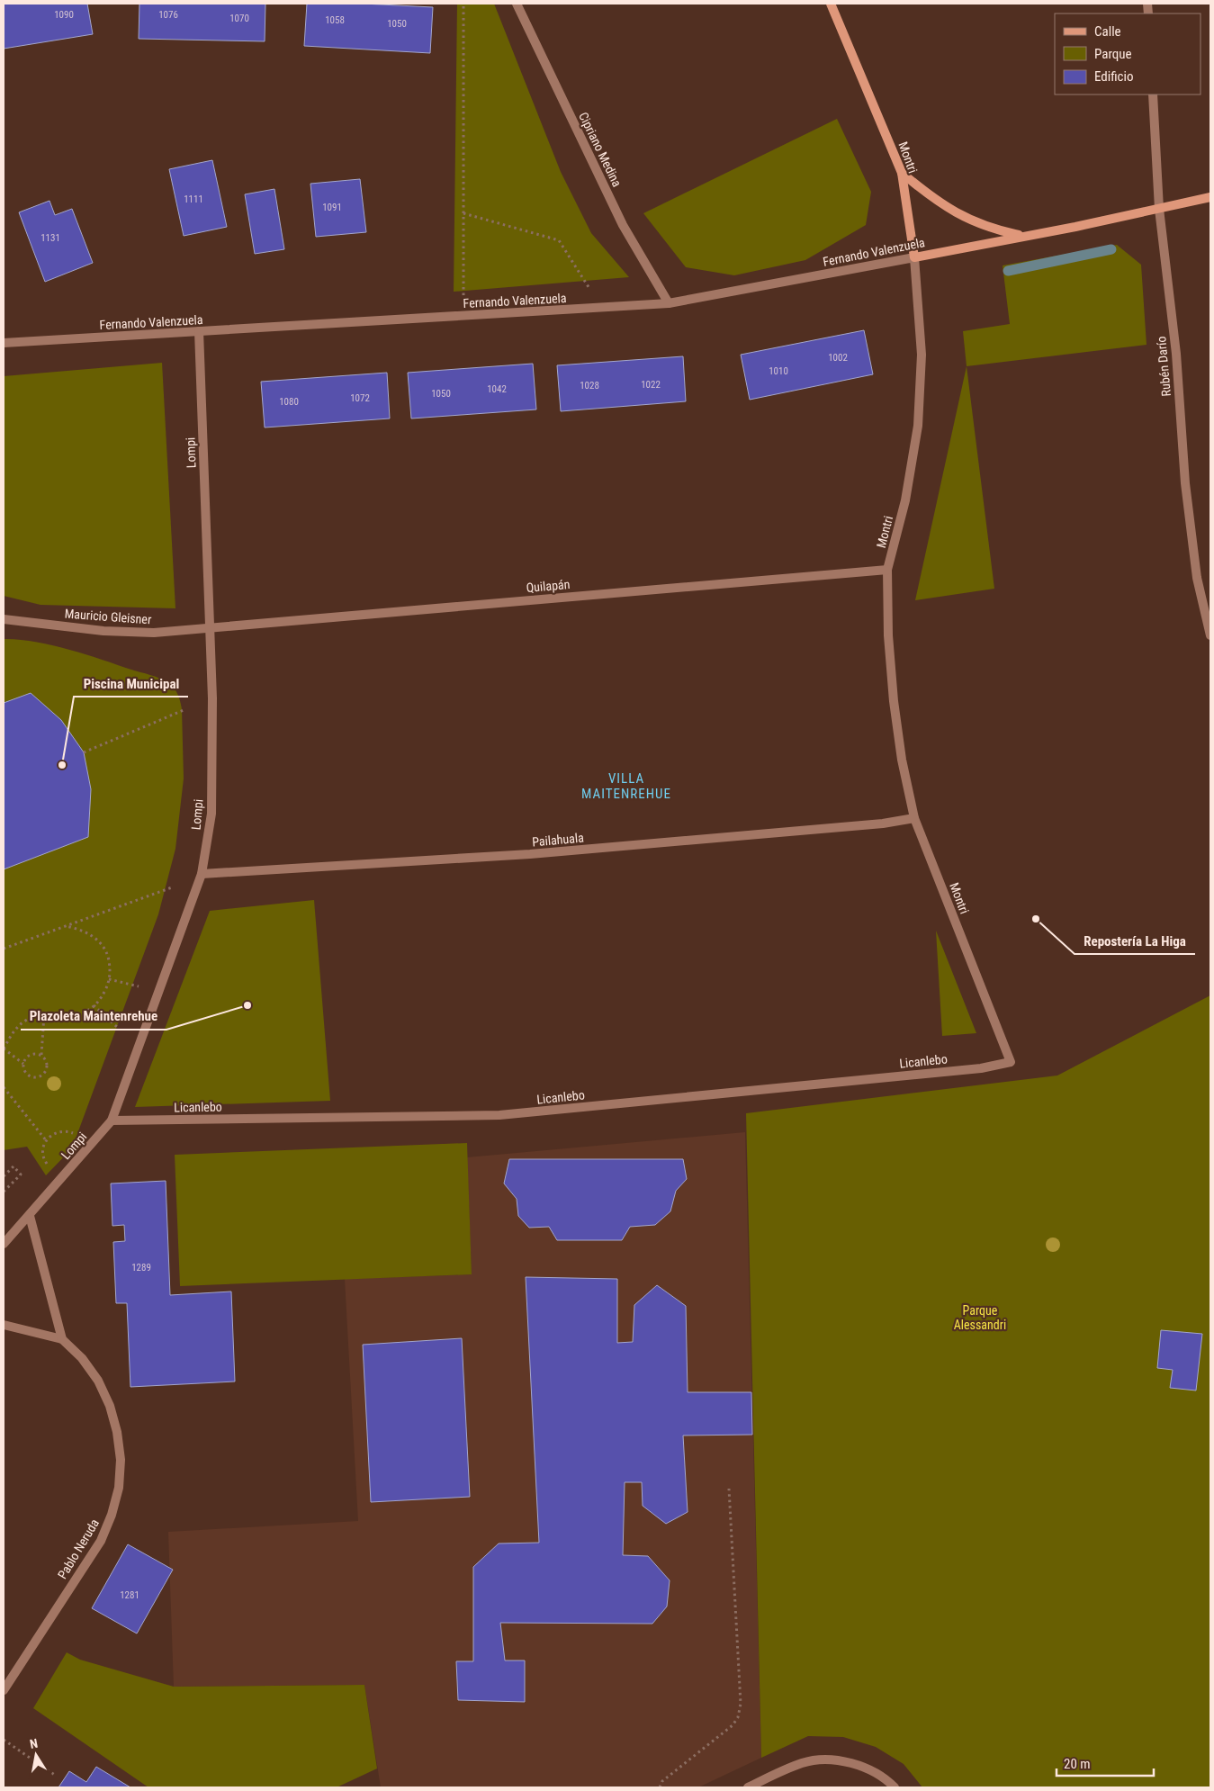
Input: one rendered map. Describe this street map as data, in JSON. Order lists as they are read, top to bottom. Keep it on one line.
{"streets":{"street":["Cipriano Medina","Montri","Fernando Valenzuela","Rubén Darío","Lompi","Quilapán","Mauricio Gleisner","Pailahuala","Licanlebo","Pablo Neruda"]},"crossings":[["Cipriano Medina","Fernando Valenzuela"],["Montri","Fernando Valenzuela"],["Montri","Quilapán"],["Montri","Pailahuala"],["Montri","Licanlebo"],["Fernando Valenzuela","Rubén Darío"],["Fernando Valenzuela","Lompi"],["Lompi","Quilapán"],["Lompi","Mauricio Gleisner"],["Lompi","Pailahuala"],["Lompi","Licanlebo"],["Quilapán","Mauricio Gleisner"]],"districts":["VILLA MAITENREHUE"],"parks":["Parque Alessandri"],"places":["Piscina Municipal","Repostería La Higa","Plazoleta Maintenrehue"],"house_numbers":["1090","1076","1070","1058","1050","1111","1091","1131","1002","1010","1022","1028","1042","1050","1072","1080","1289","1281"],"legend":["Calle","Parque","Edificio"],"scale_bar":"20 m","north":"top"}
